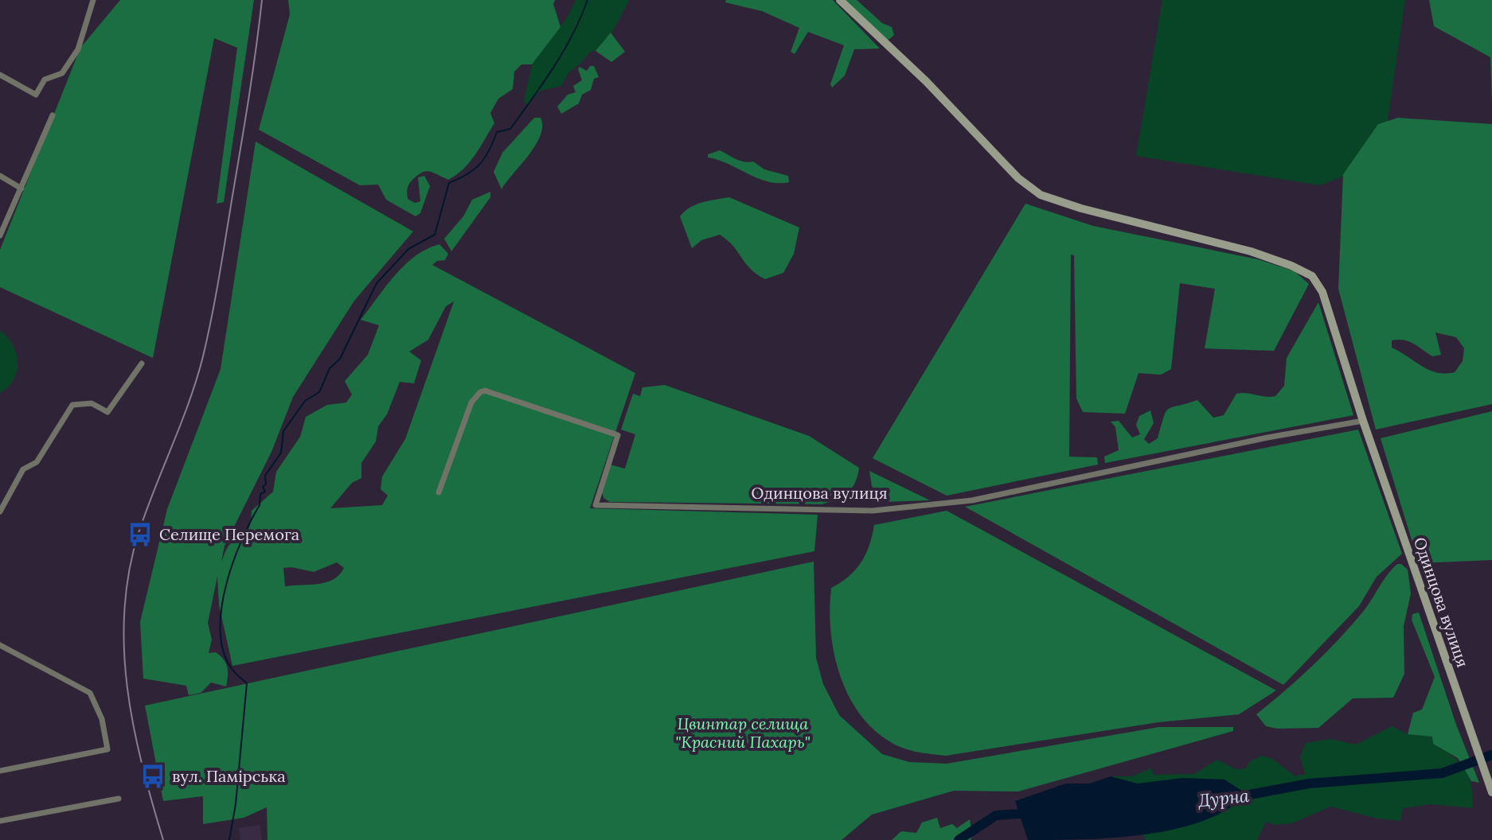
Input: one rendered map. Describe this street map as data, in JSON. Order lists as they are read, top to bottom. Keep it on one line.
{"streets":{"main road":["Одинцова вулиця"]},"water":["Дурна"],"parks":["Цвинтар селища \"Красний Пахарь\""],"places":{"bus stop":["Селище Перемога","вул. Памірська"]}}
